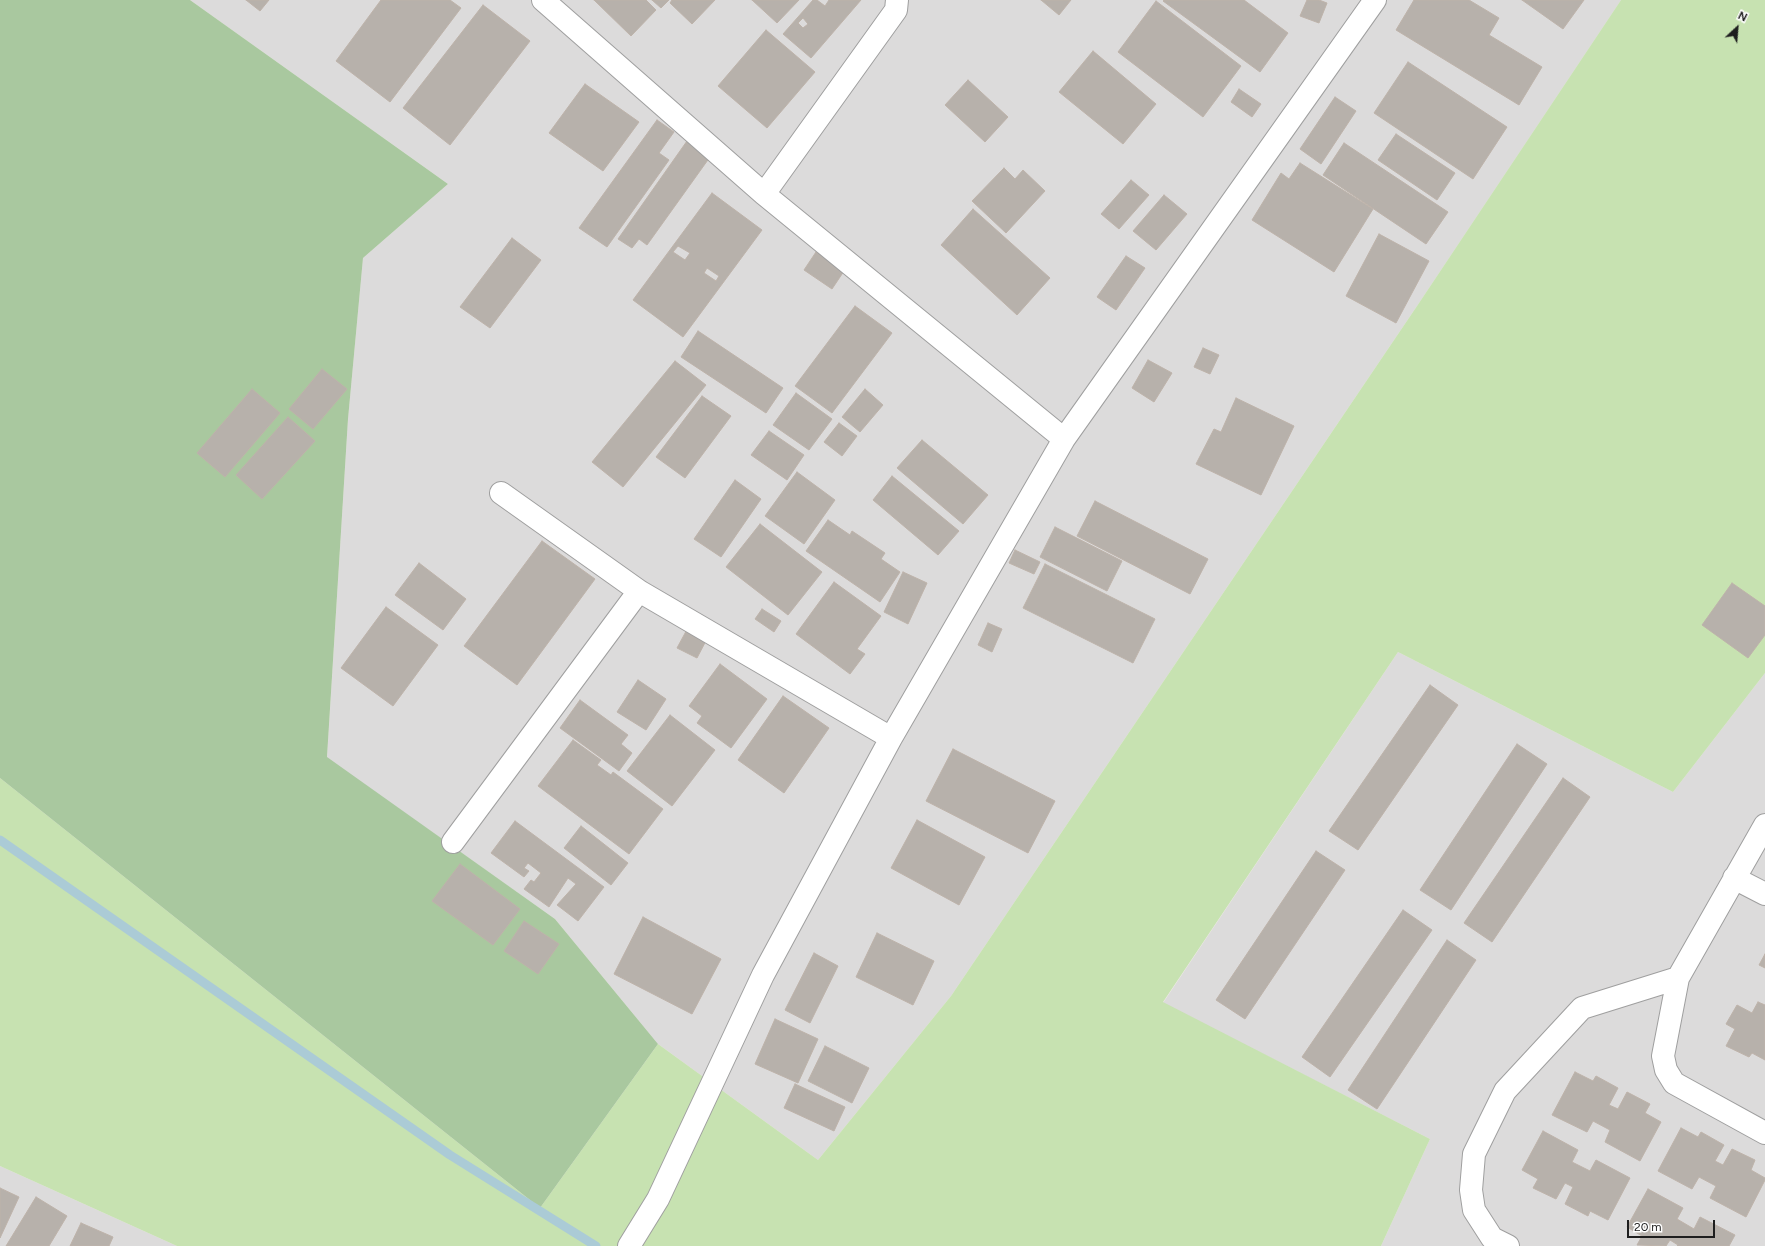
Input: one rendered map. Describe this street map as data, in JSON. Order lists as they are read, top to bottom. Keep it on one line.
{"scale_bar":"20 m","north":"top right"}
